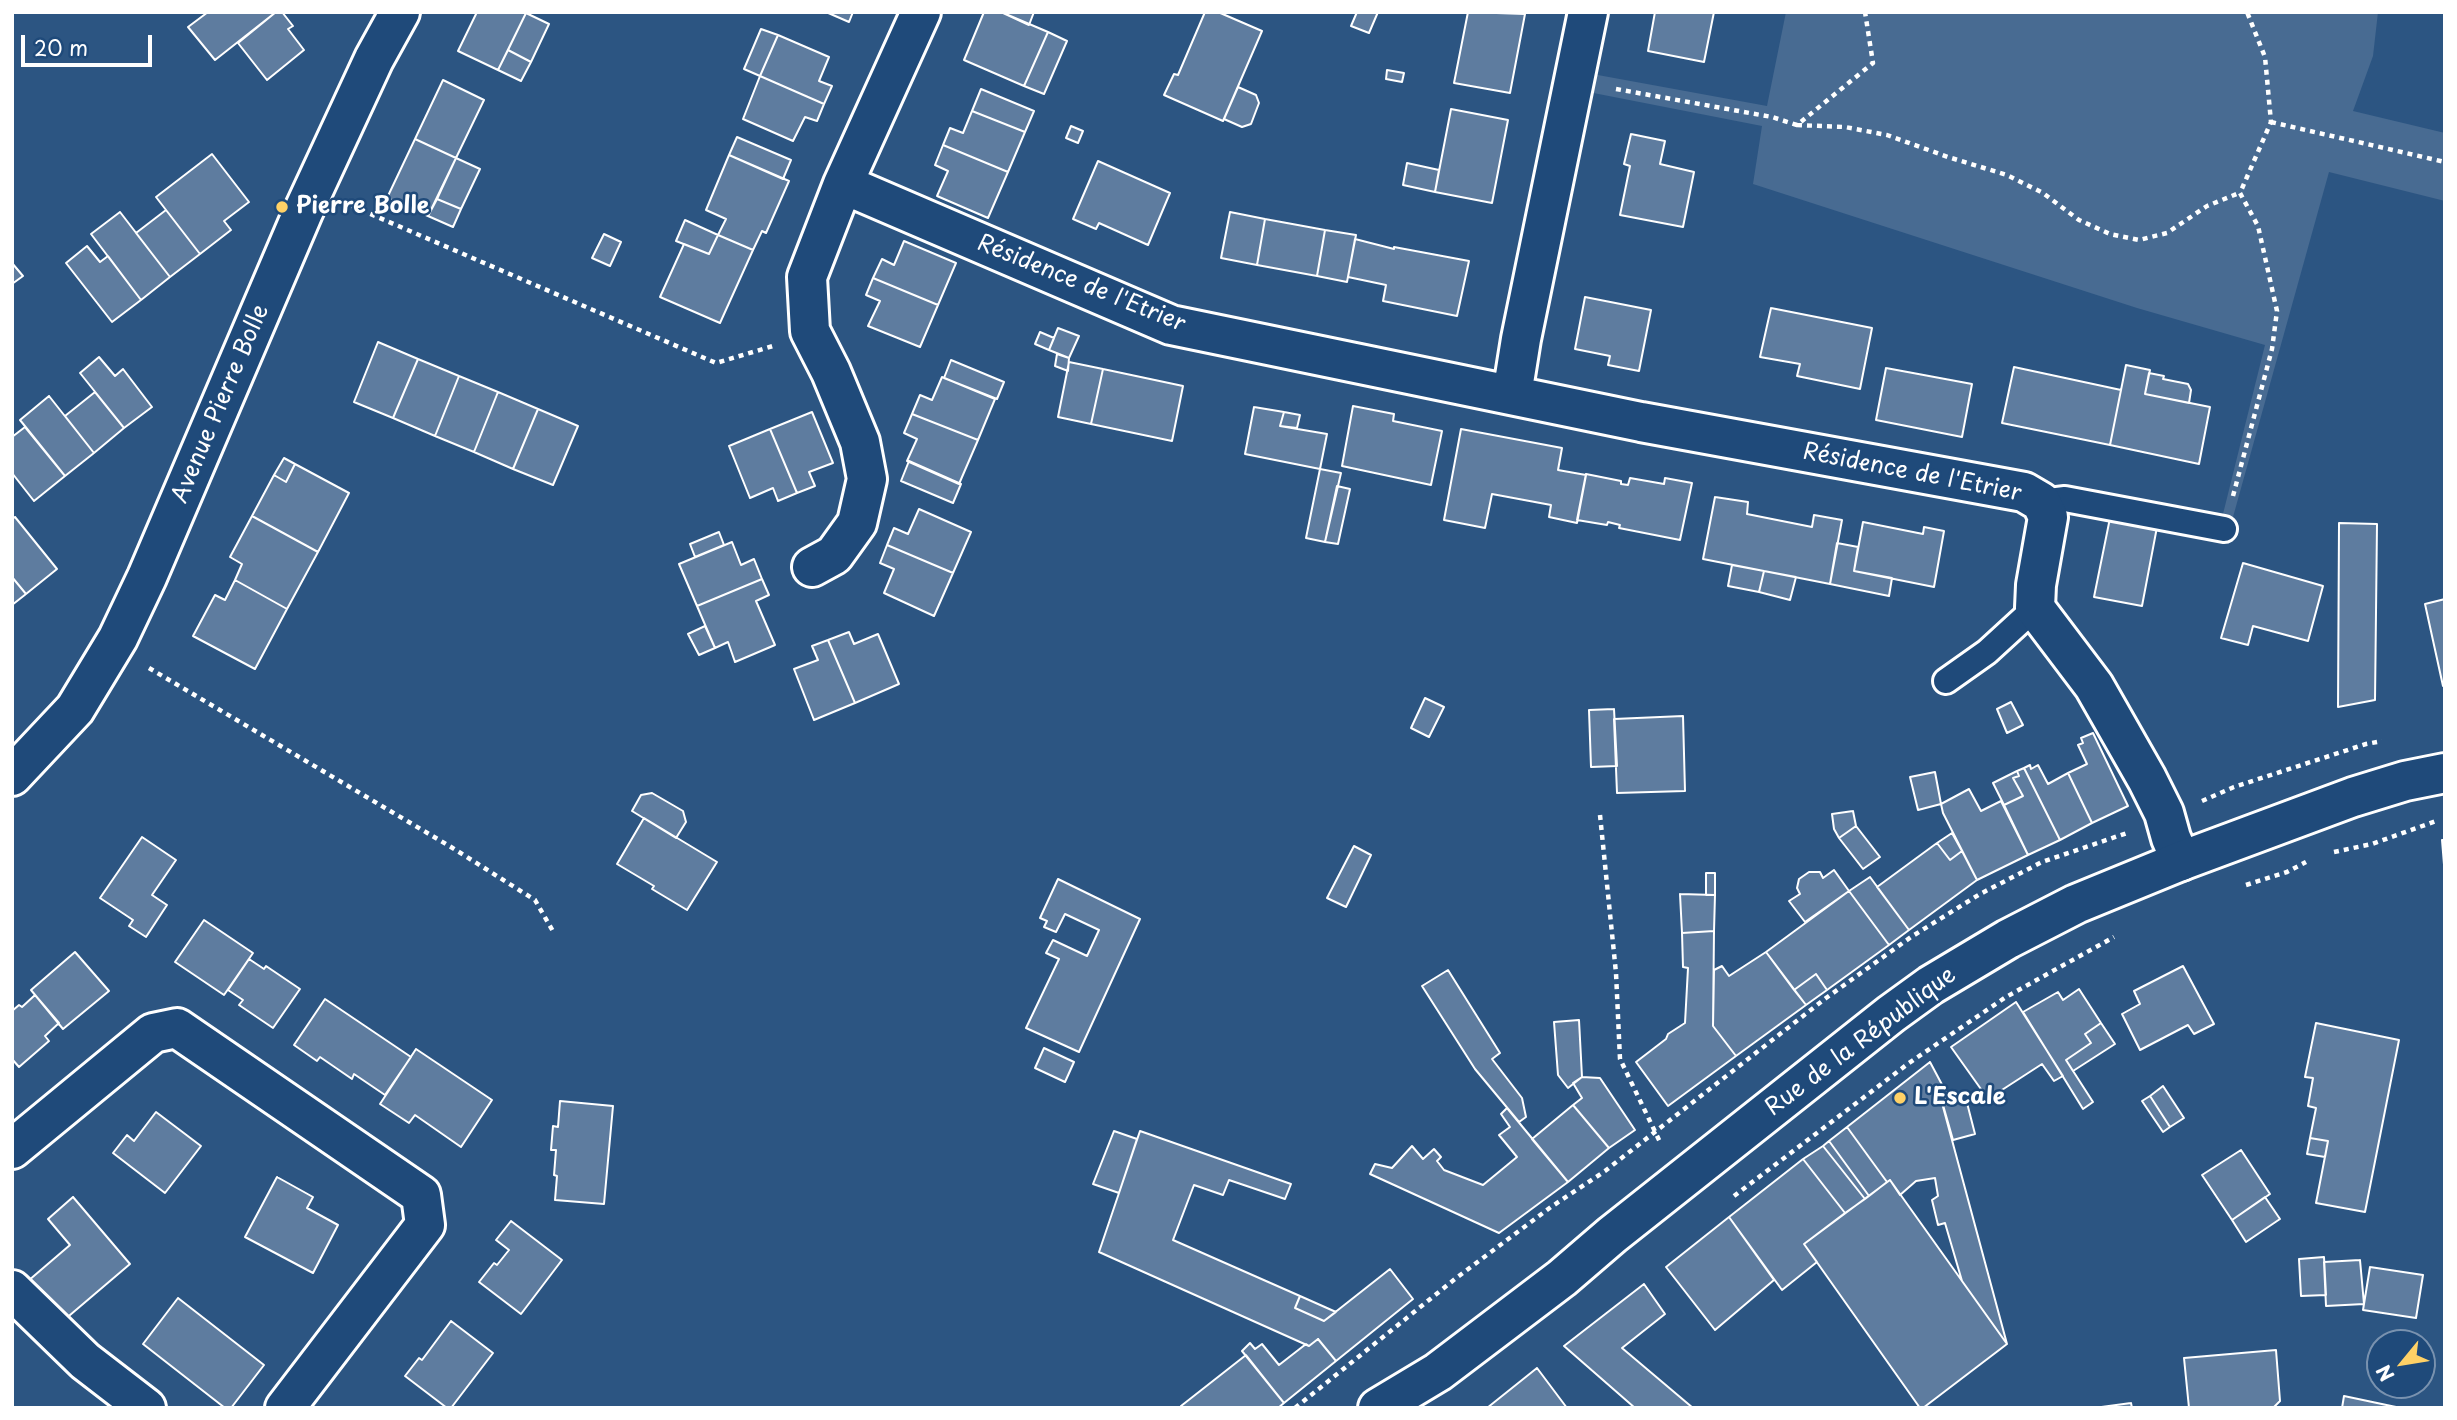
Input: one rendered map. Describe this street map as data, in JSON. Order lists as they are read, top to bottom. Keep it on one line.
{"streets":{"street":["Résidence de l'Etrier","Avenue Pierre Bolle","Rue de la République"]},"places":["Pierre Bolle","L'Escale"],"scale_bar":"20 m","north":"bottom left"}
